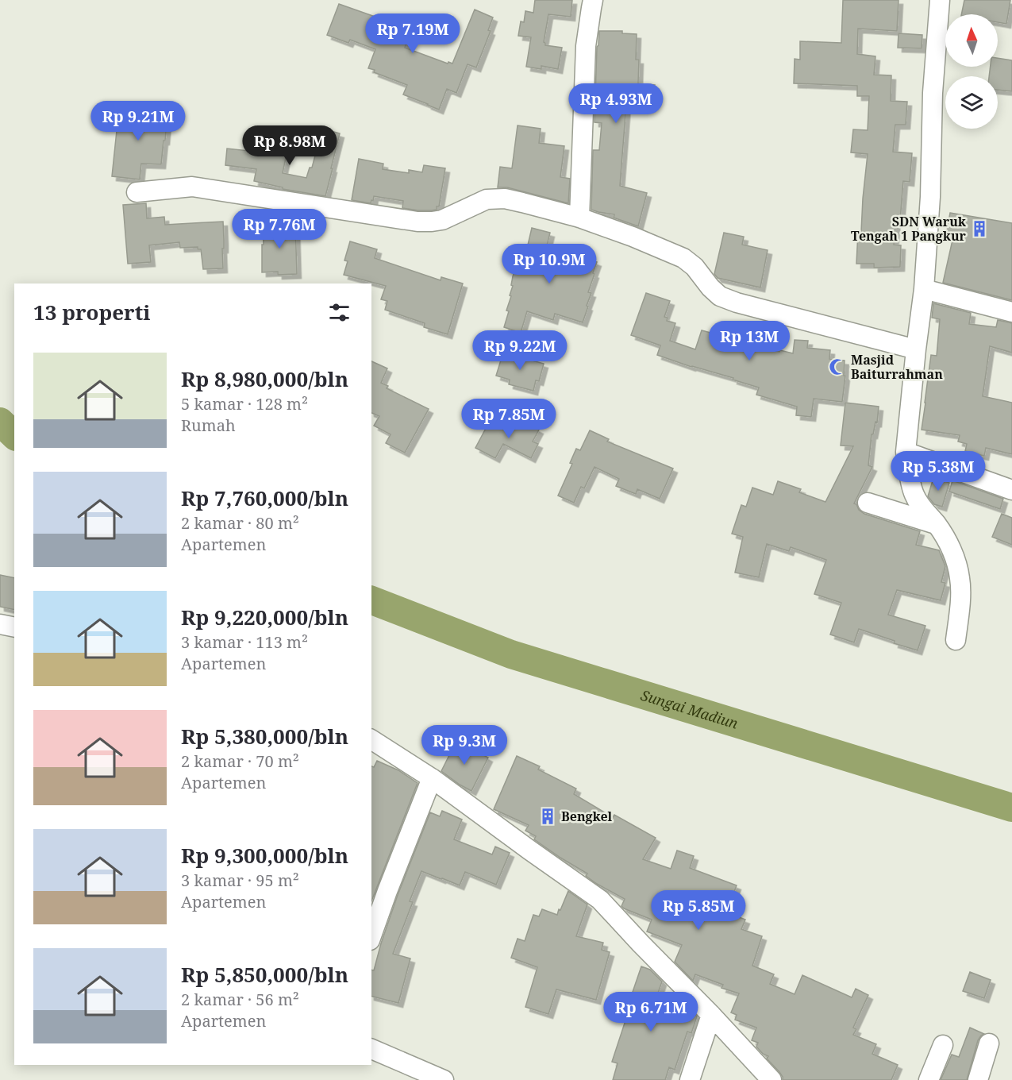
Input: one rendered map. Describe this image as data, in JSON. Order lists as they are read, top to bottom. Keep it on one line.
{"water":["Sungai Madiun"],"places":{"building":["SDN Waruk Tengah 1 Pangkur","Bengkel"],"mosque":["Masjid Baiturrahman"]},"north":"top","page":{"price":["Rp 7.19M","Rp 4.93M","Rp 9.21M","Rp 8.98M","Rp 7.76M","Rp 10.9M","Rp 13M","Rp 9.22M","Rp 7.85M","Rp 5.38M","Rp 9.3M","Rp 5.85M","Rp 6.71M"],"heading":"13 properti","list":[{"name":"Rp 8,980,000/bln","note":"5 kamar · 128 m² · Rumah"},{"name":"Rp 7,760,000/bln","note":"2 kamar · 80 m² · Apartemen"},{"name":"Rp 9,220,000/bln","note":"3 kamar · 113 m² · Apartemen"},{"name":"Rp 5,380,000/bln","note":"2 kamar · 70 m² · Apartemen"},{"name":"Rp 9,300,000/bln","note":"3 kamar · 95 m² · Apartemen"},{"name":"Rp 5,850,000/bln","note":"2 kamar · 56 m² · Apartemen"}]}}
